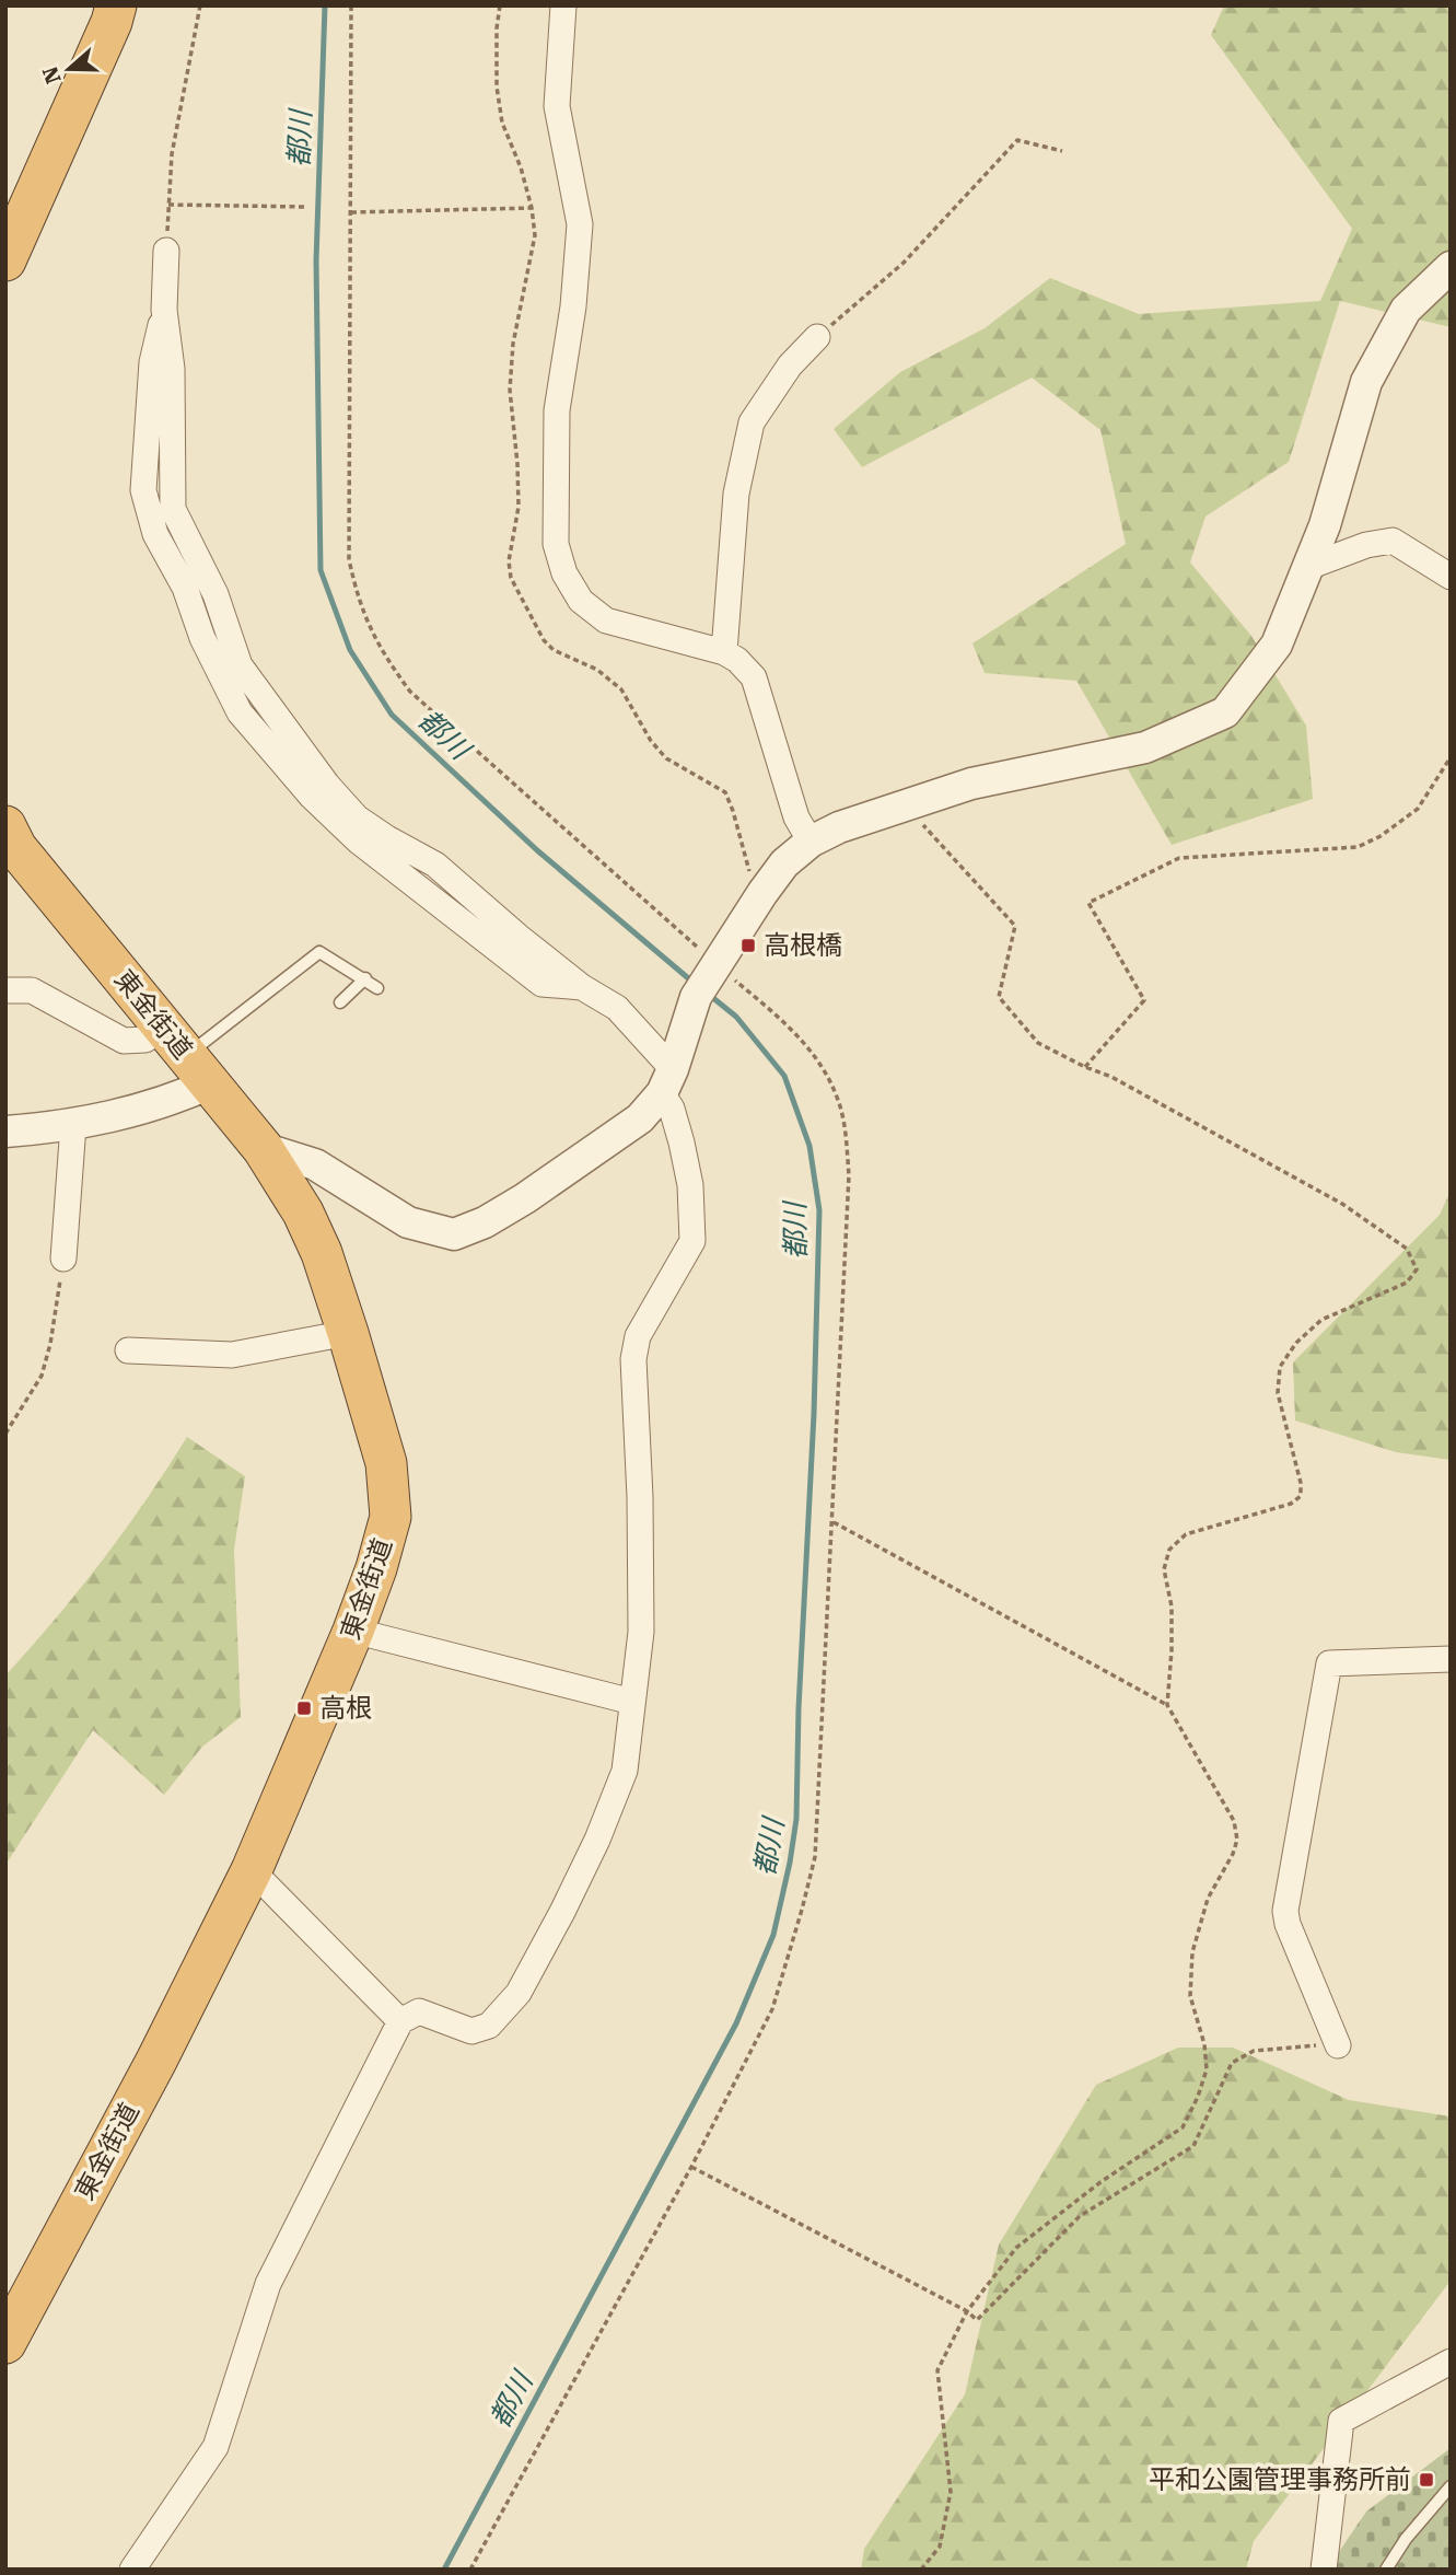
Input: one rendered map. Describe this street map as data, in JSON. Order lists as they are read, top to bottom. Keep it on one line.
{"streets":{"highway":["東金街道"]},"water":["都川"],"places":{"transit":["高根橋","高根","平和公園管理事務所前"]},"north":"left"}
